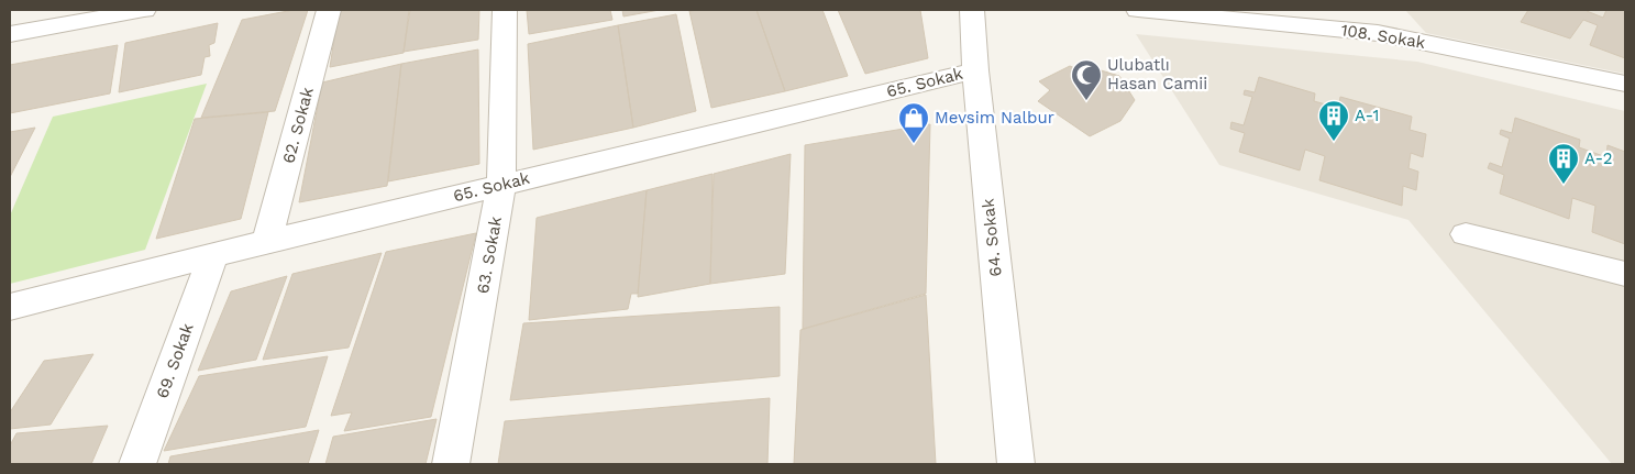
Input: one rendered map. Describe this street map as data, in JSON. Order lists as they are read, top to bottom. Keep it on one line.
{"streets":{"street":["108. Sokak","65. Sokak","62. Sokak","64. Sokak","63. Sokak","69. Sokak"]},"crossings":[["65. Sokak","62. Sokak"],["65. Sokak","64. Sokak"],["65. Sokak","63. Sokak"],["65. Sokak","69. Sokak"]],"places":{"mosque":["Ulubatlı Hasan Camii"],"building":["A-1","A-2"],"shop":["Mevsim Nalbur"]}}
